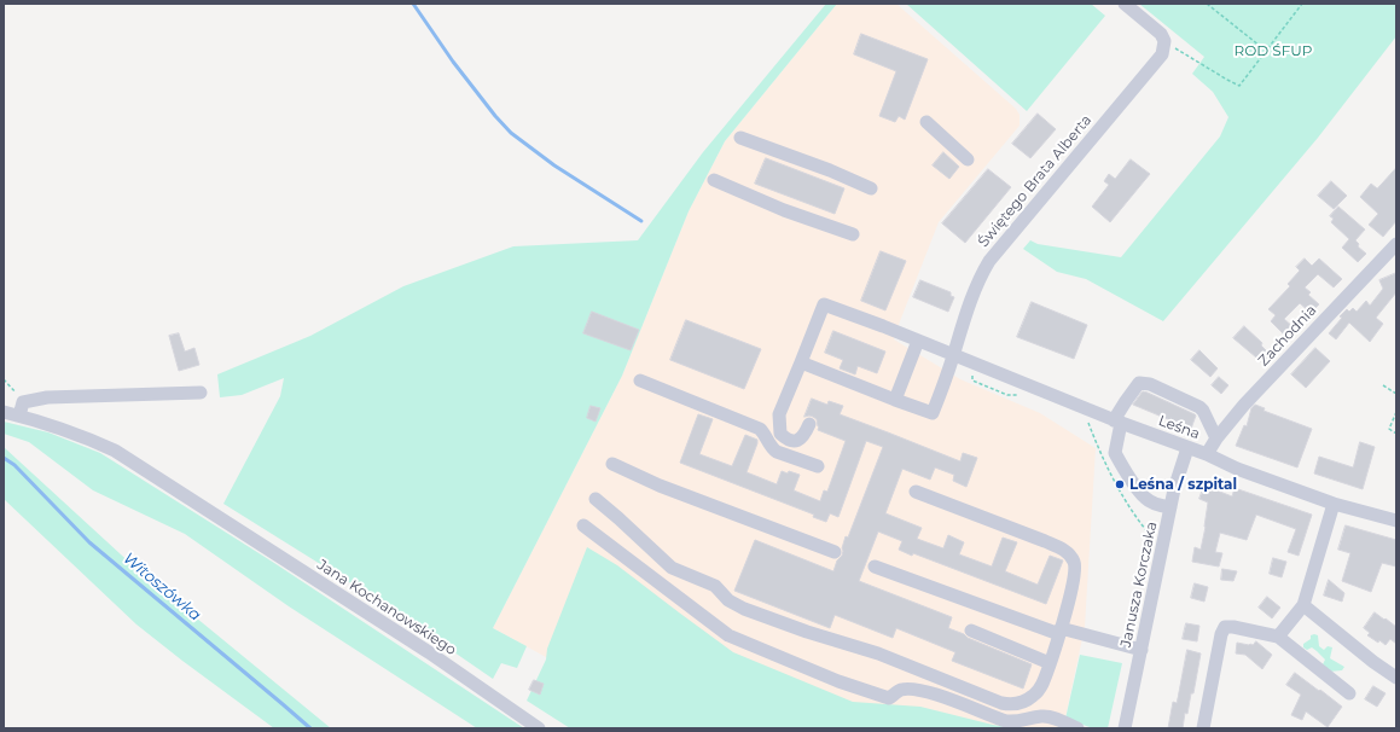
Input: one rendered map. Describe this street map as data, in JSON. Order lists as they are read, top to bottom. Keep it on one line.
{"streets":{"street":["Świętego Brata Alberta","Zachodnia","Leśna","Janusza Korczaka","Jana Kochanowskiego"]},"crossings":[["Świętego Brata Alberta","Leśna"],["Zachodnia","Leśna"],["Leśna","Janusza Korczaka"]],"water":["Witoszówka"],"parks":["ROD ŚFUP"],"places":["Leśna / szpital"]}
